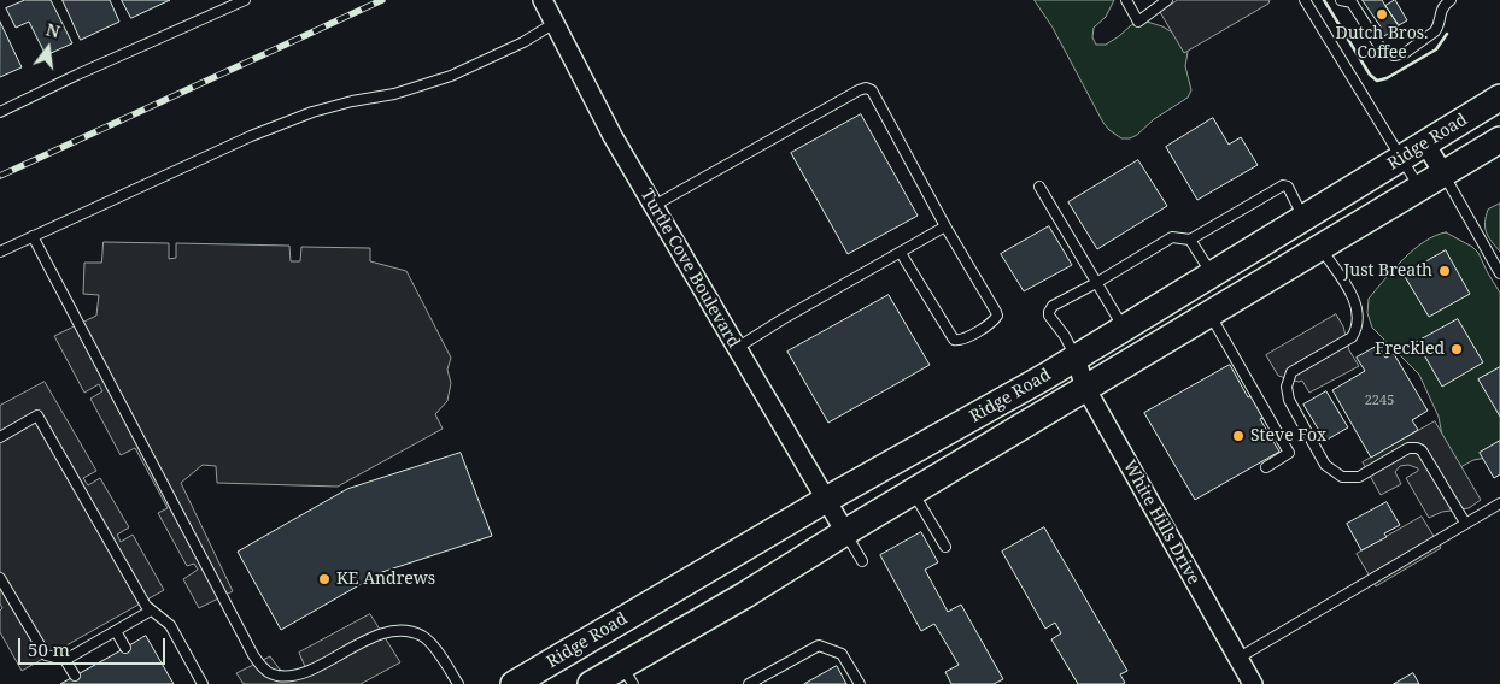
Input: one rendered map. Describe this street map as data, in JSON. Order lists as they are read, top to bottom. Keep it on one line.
{"streets":{"main road":["Ridge Road"],"street":["Turtle Cove Boulevard","White Hills Drive"]},"crossings":[["Ridge Road","Turtle Cove Boulevard"],["Ridge Road","White Hills Drive"]],"places":["Dutch Bros. Coffee","Just Breath","Freckled","Steve Fox","KE Andrews"],"house_numbers":["2245"],"scale_bar":"50 m","north":"top"}
